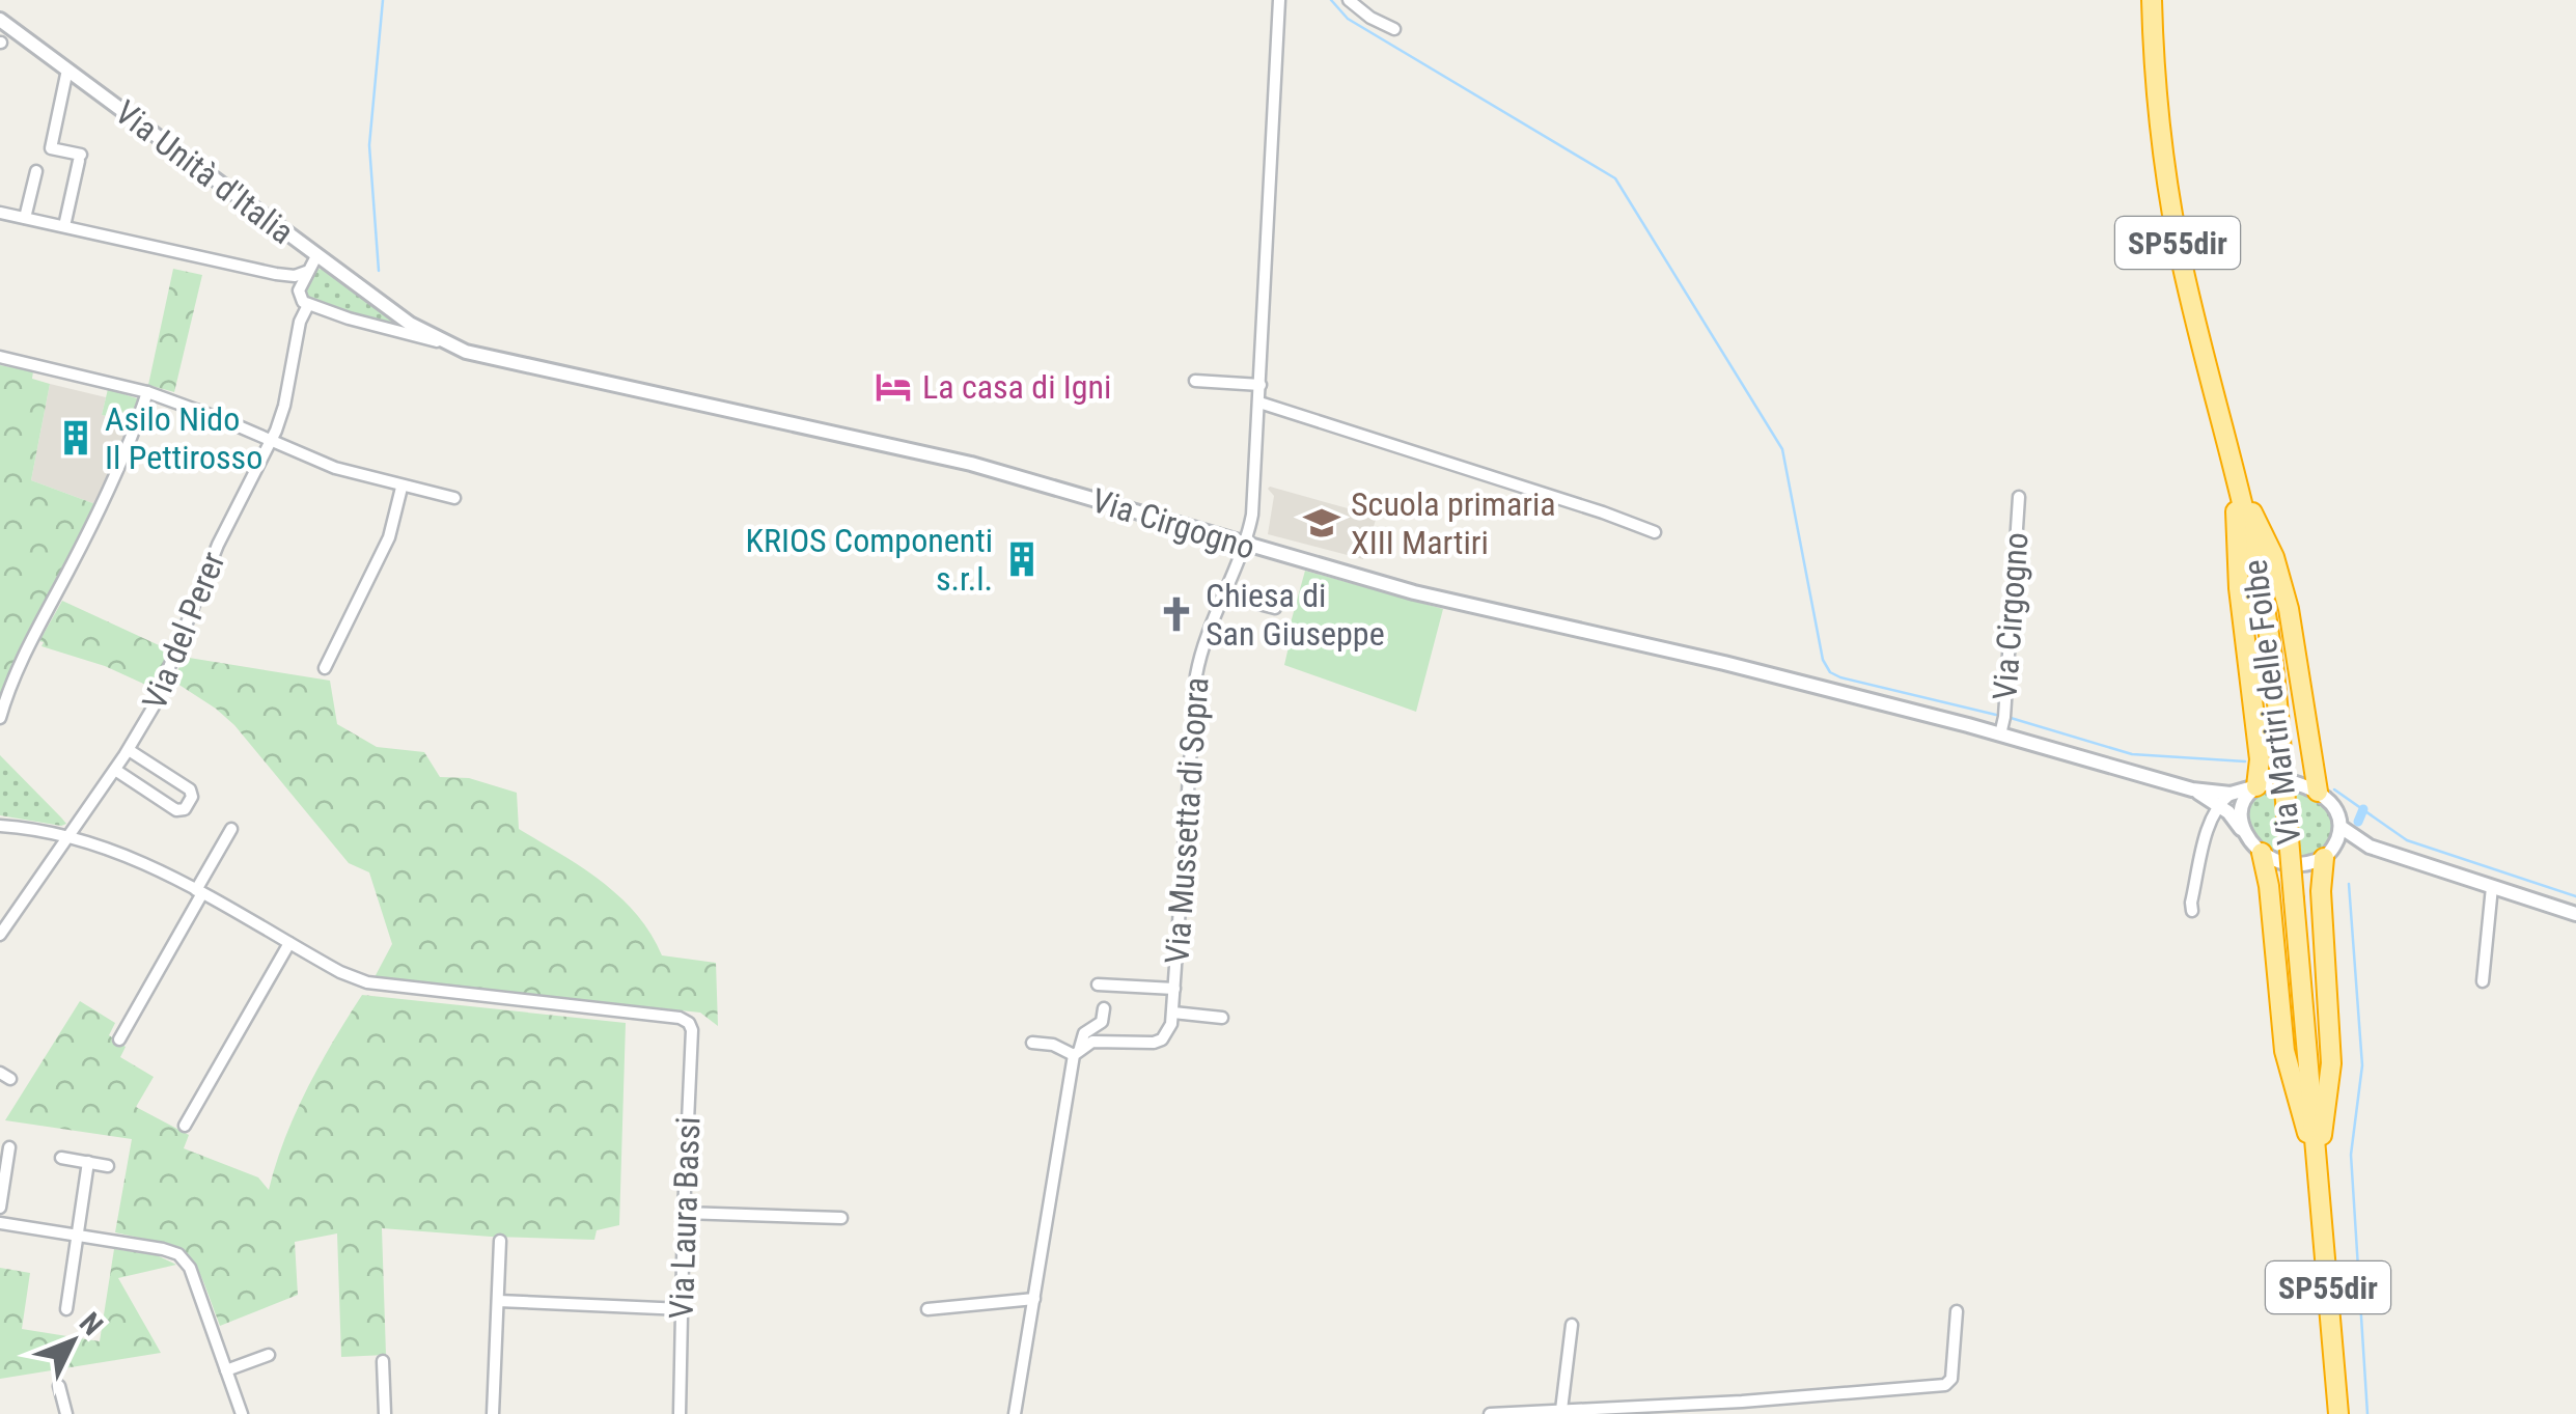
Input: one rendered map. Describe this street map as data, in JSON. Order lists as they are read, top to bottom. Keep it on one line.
{"streets":{"highway":["SP55dir","Via Martiri delle Foibe"],"street":["Via Unità d'Italia","Via Cirgogno","Via del Perer","Via Mussetta di Sopra","Via Laura Bassi"]},"crossings":[["Via Unità d'Italia","Via Cirgogno"],["Via Unità d'Italia","Via del Perer"],["Via Cirgogno","Via Mussetta di Sopra"]],"places":{"hotel":["La casa di Igni"],"building":["Asilo Nido Il Pettirosso","KRIOS Componenti s.r.l."],"school or university":["Scuola primaria XIII Martiri"],"church":["Chiesa di San Giuseppe"]},"north":"top right"}
